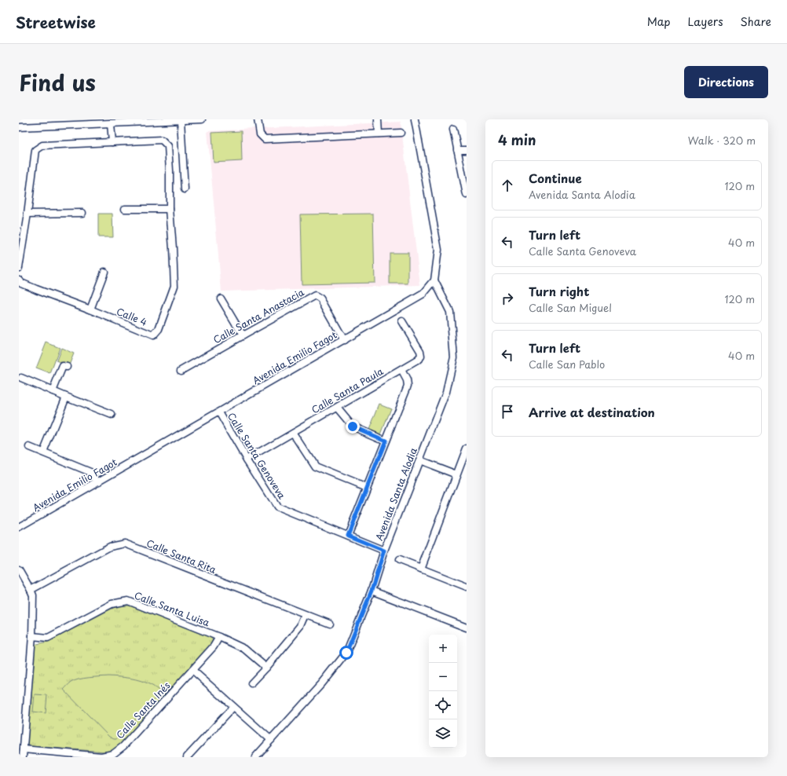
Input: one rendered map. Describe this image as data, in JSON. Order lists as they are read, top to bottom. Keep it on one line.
{"streets":{"street":["Calle Santa Anastacia","Calle 4","Avenida Emilio Fagot","Calle Santa Paula","Calle Santa Genoveva","Avenida Santa Alodia","Calle Santa Rita","Calle Santa Luisa","Calle Santa Inés"]},"crossings":[["Calle Santa Anastacia","Avenida Emilio Fagot"],["Avenida Emilio Fagot","Calle Santa Genoveva"],["Avenida Emilio Fagot","Avenida Santa Alodia"],["Calle Santa Paula","Calle Santa Genoveva"],["Calle Santa Genoveva","Avenida Santa Alodia"],["Calle Santa Luisa","Calle Santa Inés"]],"page":{"header":"Streetwise","nav":["Map","Layers","Share"],"title":"Find us","buttons":"Directions","heading":["4 min","Walk · 320 m"],"list":[["Continue","Avenida Santa Alodia","120 m"],["Turn left","Calle Santa Genoveva","40 m"],["Turn right","Calle San Miguel","120 m"],["Turn left","Calle San Pablo","40 m"],"Arrive at destination"],"map_buttons":["+","−"]}}
